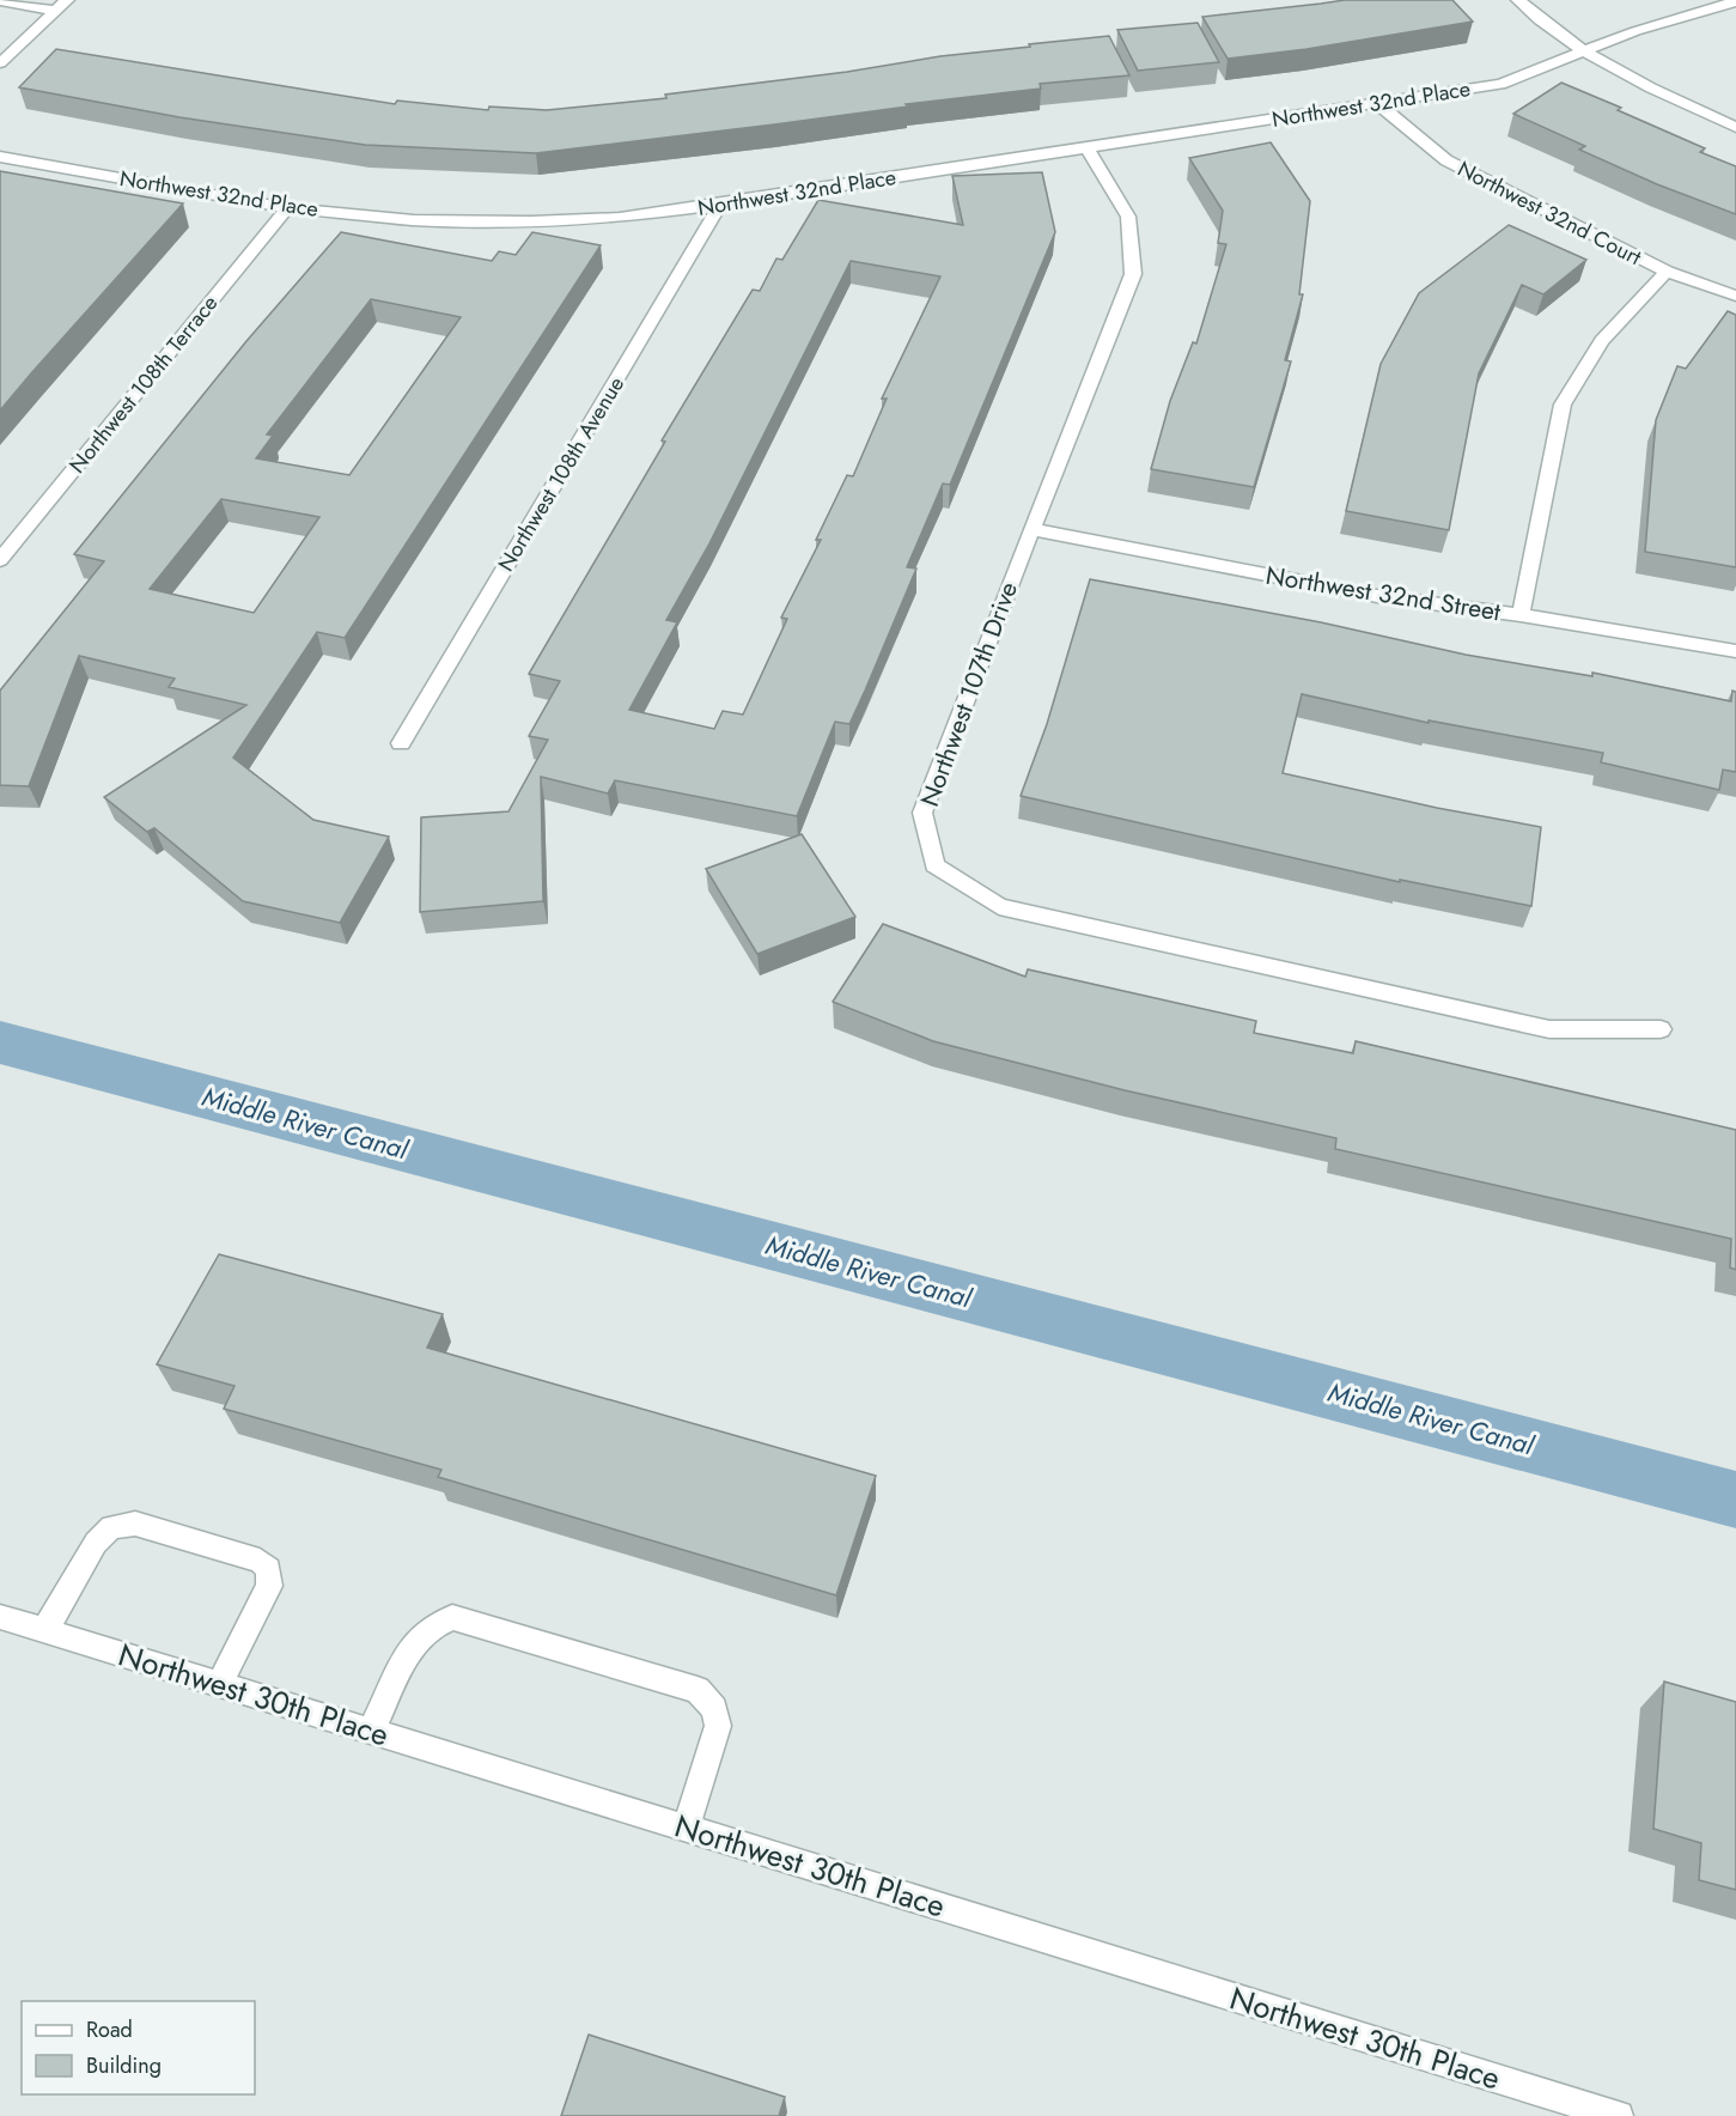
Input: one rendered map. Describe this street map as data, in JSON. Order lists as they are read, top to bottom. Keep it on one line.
{"streets":{"street":["Northwest 32nd Place","Northwest 32nd Court","Northwest 108th Terrace","Northwest 108th Avenue","Northwest 32nd Street","Northwest 107th Drive","Northwest 30th Place"]},"crossings":[["Northwest 32nd Place","Northwest 32nd Court"],["Northwest 32nd Place","Northwest 108th Terrace"],["Northwest 32nd Place","Northwest 108th Avenue"],["Northwest 32nd Place","Northwest 107th Drive"],["Northwest 32nd Street","Northwest 107th Drive"]],"water":["Middle River Canal"],"legend":["Road","Building"]}
